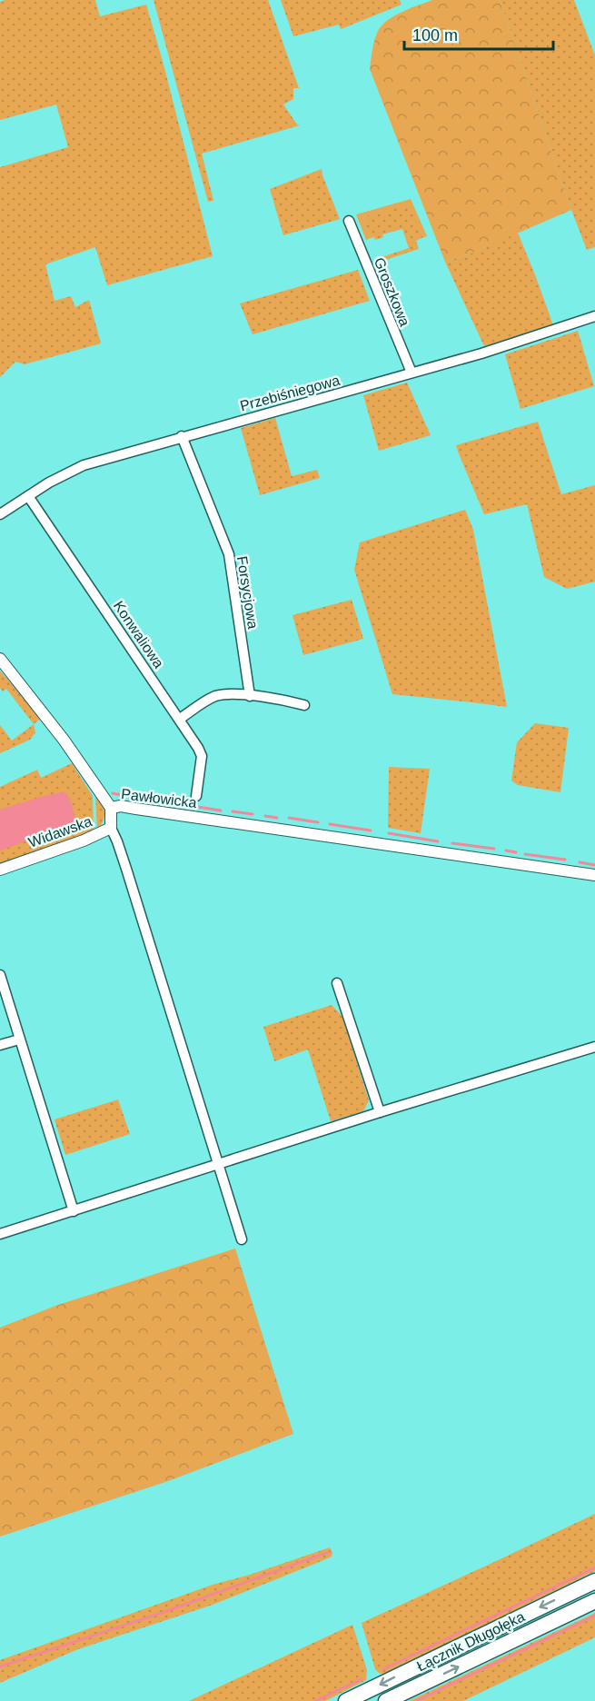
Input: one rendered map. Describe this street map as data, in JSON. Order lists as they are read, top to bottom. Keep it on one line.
{"streets":{"main road":["Łącznik Długołęka"],"street":["Groszkowa","Przebiśniegowa","Forsycjowa","Konwaliowa","Pawłowicka","Widawska"]},"crossings":[["Groszkowa","Przebiśniegowa"],["Przebiśniegowa","Forsycjowa"],["Przebiśniegowa","Konwaliowa"],["Pawłowicka","Widawska"]],"scale_bar":"100 m"}
